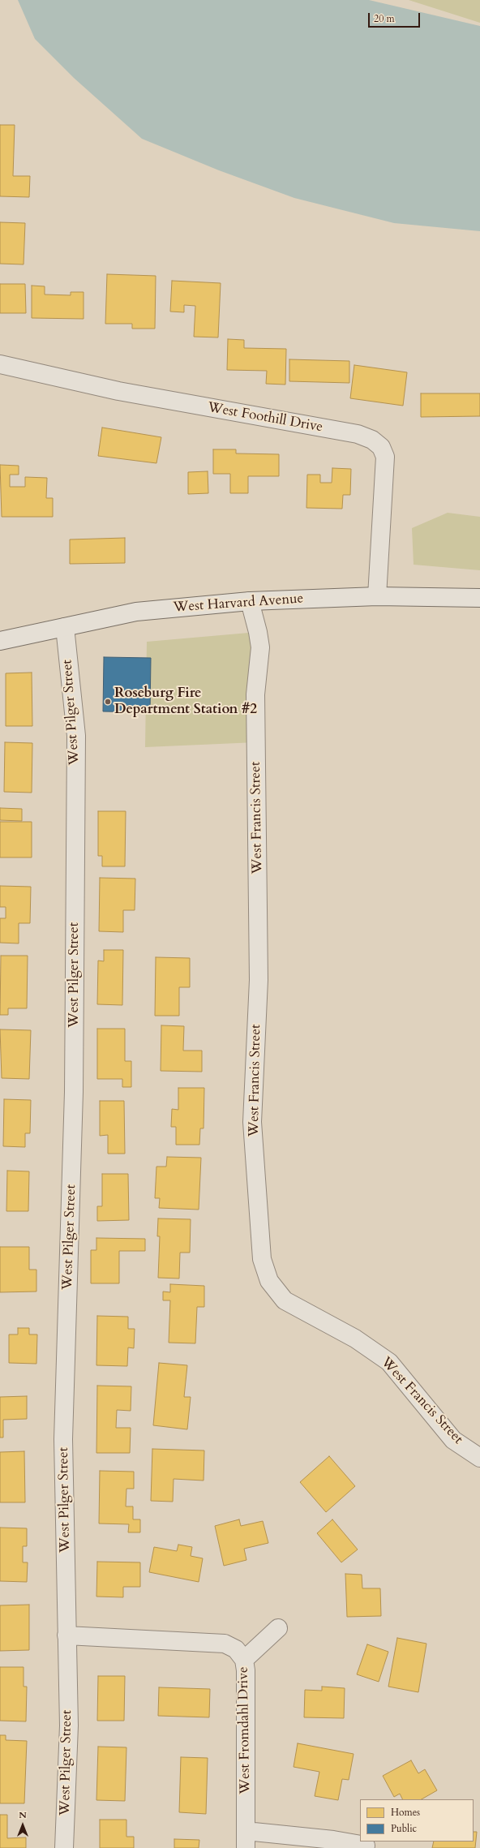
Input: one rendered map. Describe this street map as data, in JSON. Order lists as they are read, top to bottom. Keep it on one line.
{"streets":{"street":["West Foothill Drive","West Harvard Avenue","West Pilger Street","West Francis Street","West Fromdahl Drive"]},"crossings":[["West Foothill Drive","West Harvard Avenue"],["West Harvard Avenue","West Pilger Street"],["West Harvard Avenue","West Francis Street"],["West Pilger Street","West Fromdahl Drive"]],"places":["Roseburg Fire Department Station #2"],"legend":["Homes","Public"],"scale_bar":"20 m","north":"top"}
